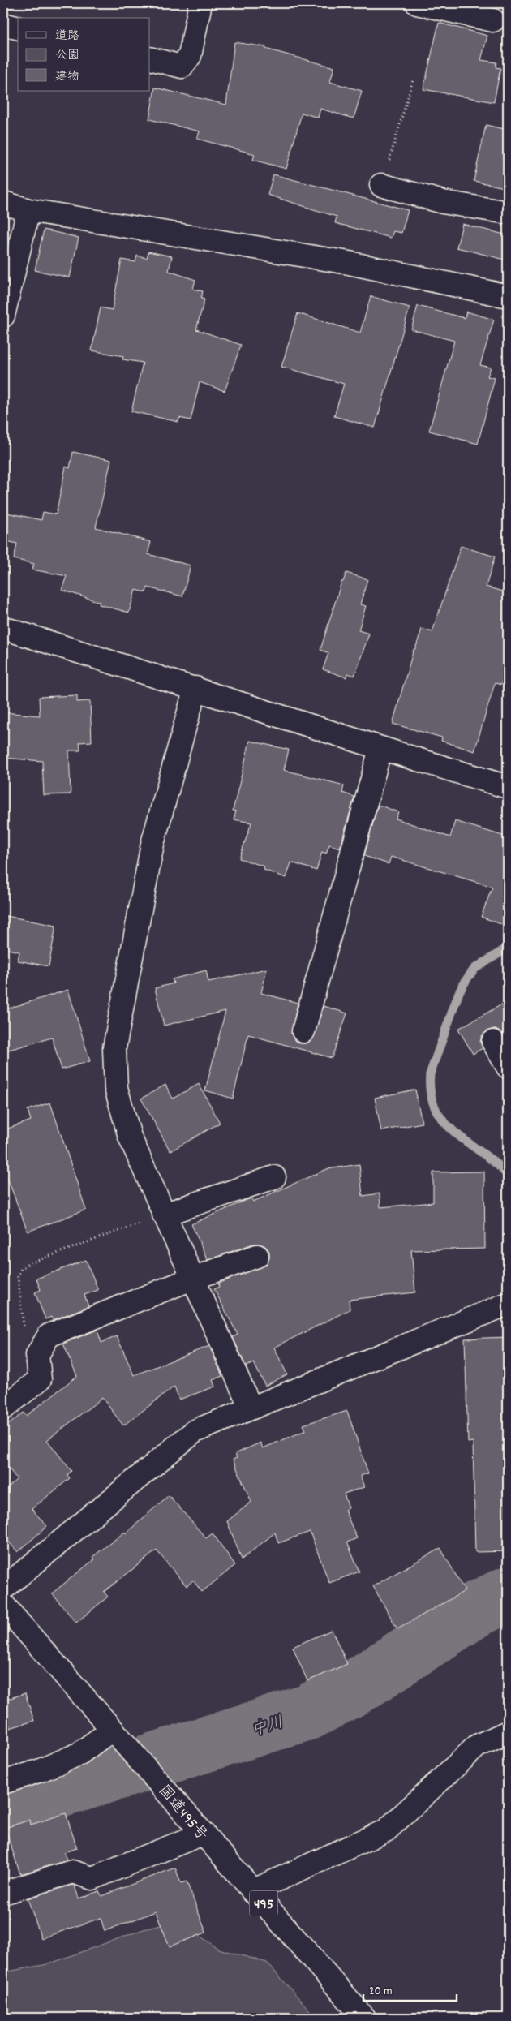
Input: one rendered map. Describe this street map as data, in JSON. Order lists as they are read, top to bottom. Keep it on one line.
{"streets":{"main road":["国道495号","495"]},"water":["中川"],"legend":["道路","公園","建物"],"scale_bar":"20 m"}
